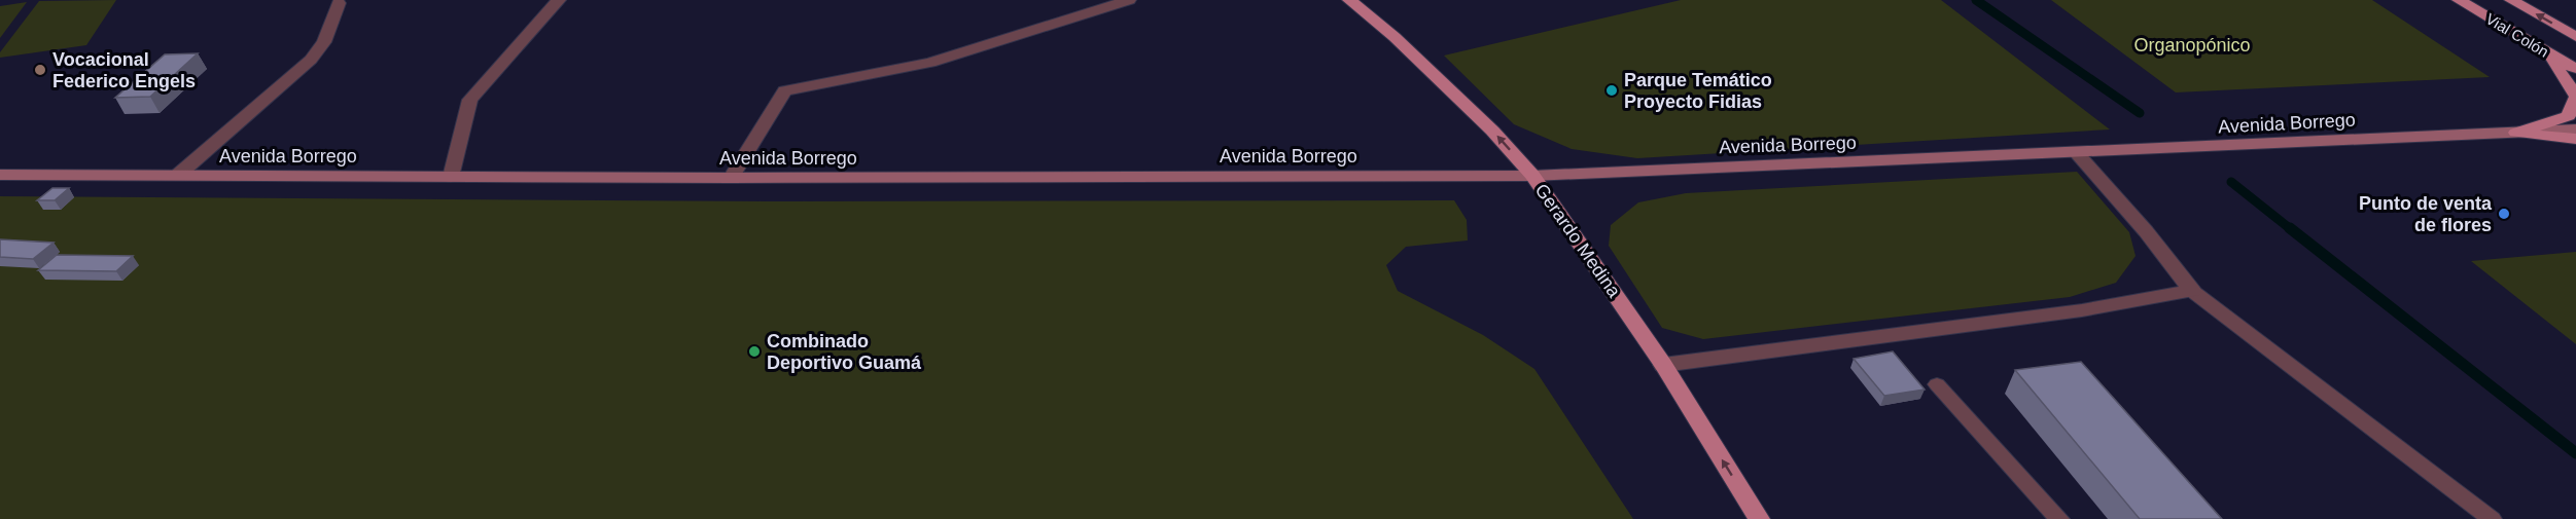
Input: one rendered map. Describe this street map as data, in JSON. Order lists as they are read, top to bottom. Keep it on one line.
{"streets":{"main road":["Vial Colón","Avenida Borrego","Gerardo Medina"]},"crossings":[["Avenida Borrego","Gerardo Medina"]],"one_way":["Gerardo Medina"],"parks":["Organopónico"],"places":["Vocacional Federico Engels","Parque Temático Proyecto Fidias","Punto de venta de flores","Combinado Deportivo Guamá"]}
